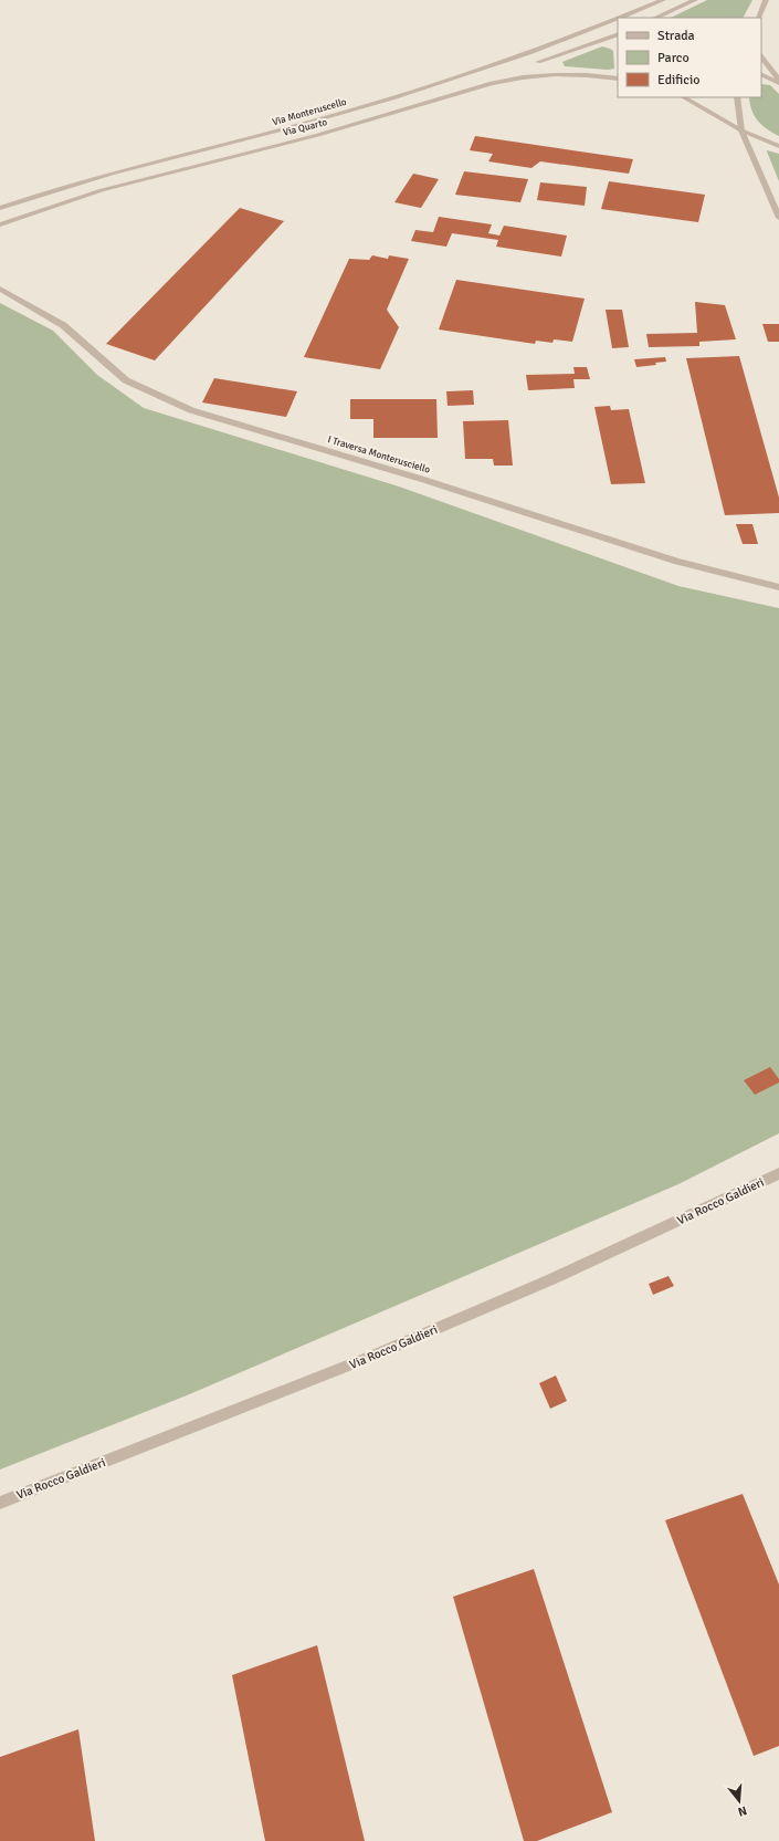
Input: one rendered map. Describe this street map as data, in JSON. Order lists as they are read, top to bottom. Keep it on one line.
{"streets":{"street":["Via Monteruscello","Via Quarto","I Traversa Monterusciello","Via Rocco Galdieri"]},"legend":["Strada","Parco","Edificio"],"north":"bottom"}
